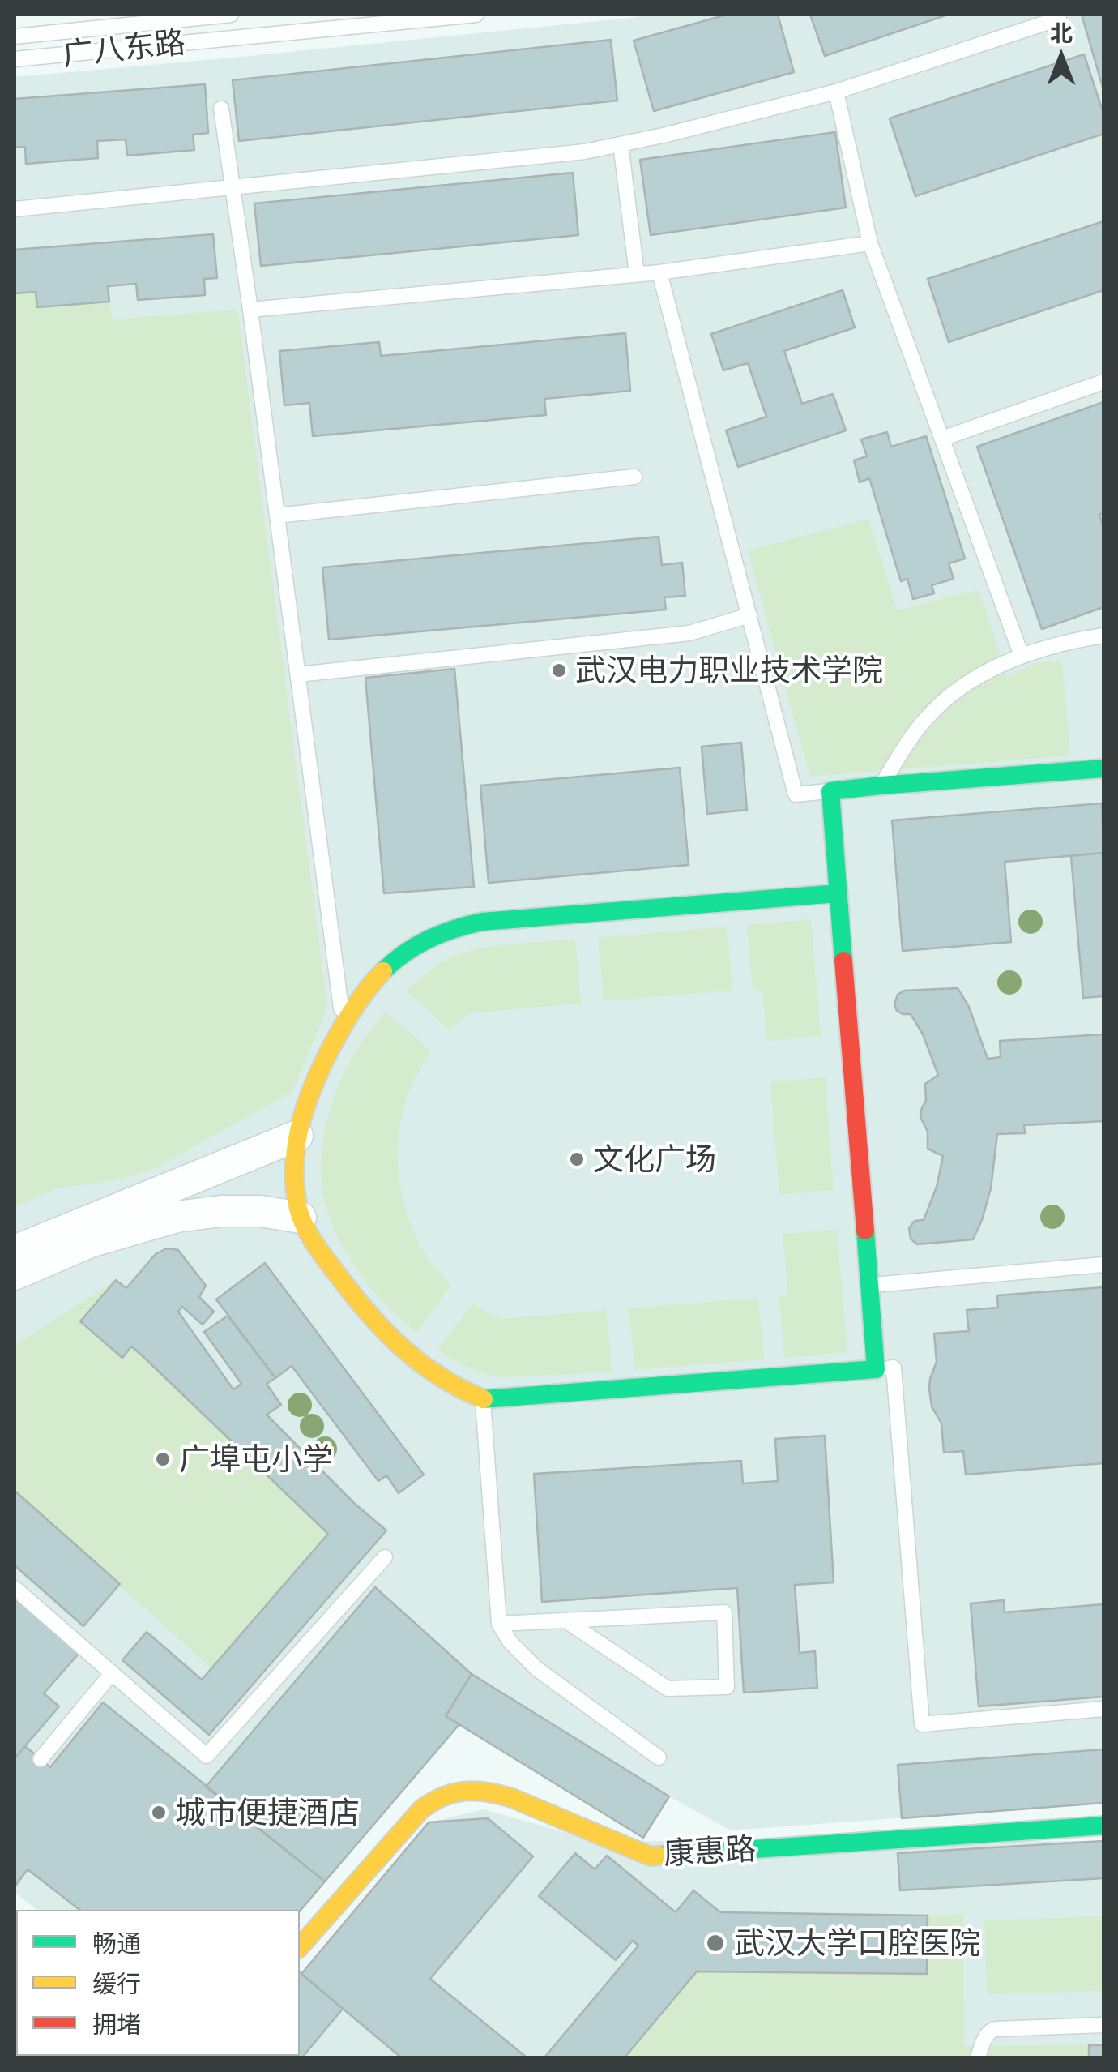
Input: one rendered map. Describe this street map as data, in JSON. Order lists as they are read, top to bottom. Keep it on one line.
{"streets":{"street":["康惠路"],"lane":["广八东路"]},"places":["武汉电力职业技术学院","文化广场","广埠屯小学","城市便捷酒店","武汉大学口腔医院"],"legend":["畅通","缓行","拥堵"],"north":"top"}
